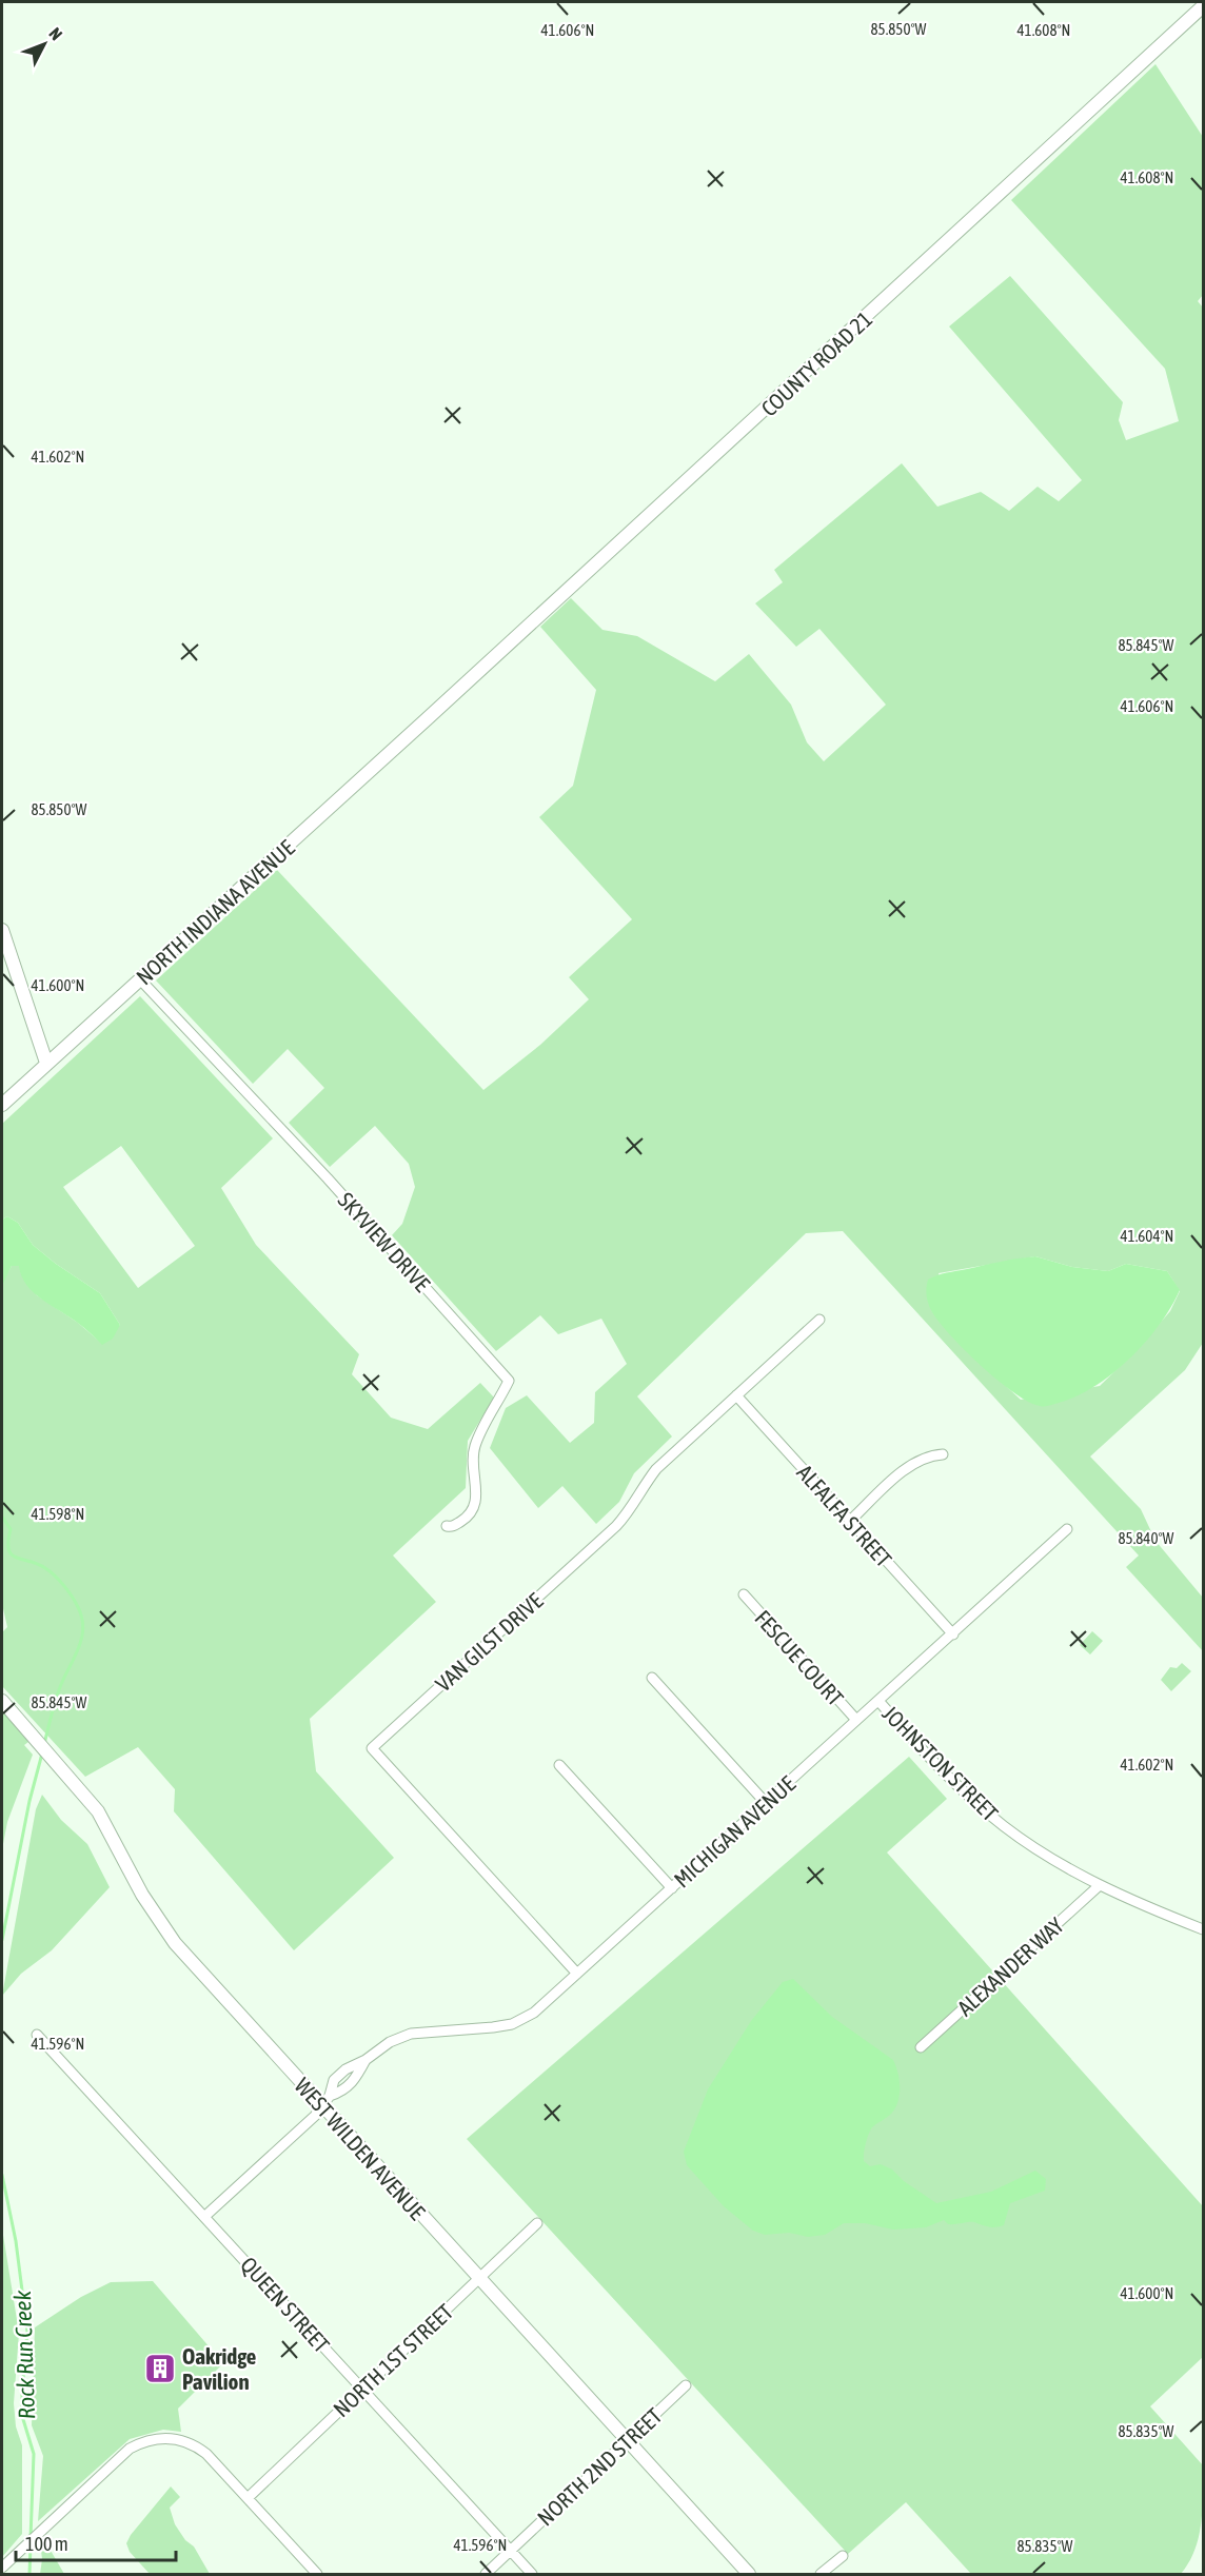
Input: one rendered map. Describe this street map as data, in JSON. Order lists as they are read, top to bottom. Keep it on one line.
{"streets":{"street":["COUNTY ROAD 21","NORTH INDIANA AVENUE","SKYVIEW DRIVE","ALFALFA STREET","VAN GILST DRIVE","FESCUE COURT","JOHNSTON STREET","MICHIGAN AVENUE","ALEXANDER WAY","WEST WILDEN AVENUE","QUEEN STREET","NORTH 1ST STREET","NORTH 2ND STREET"]},"crossings":[["COUNTY ROAD 21","NORTH INDIANA AVENUE"],["NORTH INDIANA AVENUE","SKYVIEW DRIVE"],["ALFALFA STREET","VAN GILST DRIVE"],["ALFALFA STREET","MICHIGAN AVENUE"],["VAN GILST DRIVE","MICHIGAN AVENUE"],["FESCUE COURT","MICHIGAN AVENUE"],["JOHNSTON STREET","MICHIGAN AVENUE"],["JOHNSTON STREET","ALEXANDER WAY"],["MICHIGAN AVENUE","WEST WILDEN AVENUE"],["MICHIGAN AVENUE","QUEEN STREET"],["WEST WILDEN AVENUE","NORTH 1ST STREET"],["WEST WILDEN AVENUE","NORTH 2ND STREET"],["QUEEN STREET","NORTH 1ST STREET"],["QUEEN STREET","NORTH 2ND STREET"]],"water":["Rock Run Creek"],"places":{"building":["Oakridge Pavilion"]},"scale_bar":"100 m","north":"top right","coordinates":["85.850°W","41.606°N","41.608°N","41.602°N","85.845°W","41.600°N","41.604°N","41.598°N","85.840°W","41.596°N","85.835°W"]}
